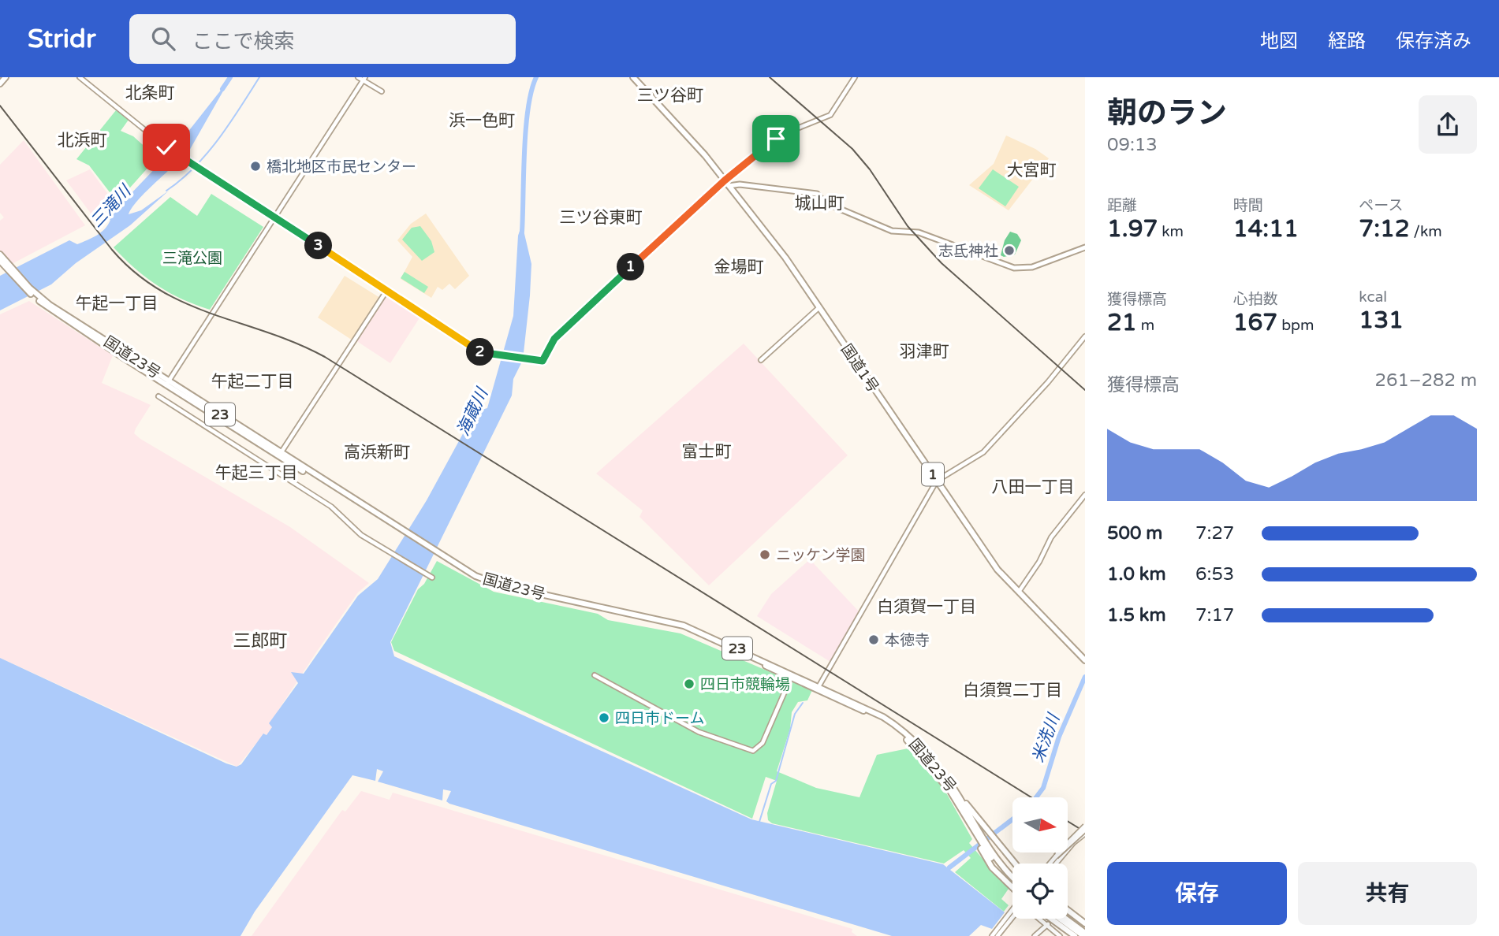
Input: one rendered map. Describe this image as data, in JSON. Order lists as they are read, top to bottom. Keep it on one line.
{"streets":{"highway":["国道23号","国道1号","23","1"]},"districts":["北条町","三ツ谷町","浜一色町","北浜町","大宮町","城山町","三ツ谷東町","金場町","午起一丁目","羽津町","午起二丁目","富士町","高浜新町","午起三丁目","八田一丁目","白須賀一丁目","三郎町","白須賀二丁目"],"water":["三滝川","海蔵川","米洗川"],"parks":["三滝公園"],"places":["橋北地区市民センター","志氐神社","ニッケン学園","本徳寺","四日市競輪場","四日市ドーム"],"north":"right","page":{"header":"Stridr","search":"ここで検索","nav":["地図","経路","保存済み"],"heading":["朝のラン","09:13"],"stats":[["距離","1.97 km"],["時間","14:11"],["ペース","7:12 /km"],["獲得標高","21 m"],["心拍数","167 bpm"],["kcal","131"]],"pins":["3","1","2"],"chart":["獲得標高","261–282 m"],"list":[{"name":"500 m","note":"7:27"},{"name":"1.0 km","note":"6:53"},{"name":"1.5 km","note":"7:17"}],"buttons":["保存","共有"]}}
